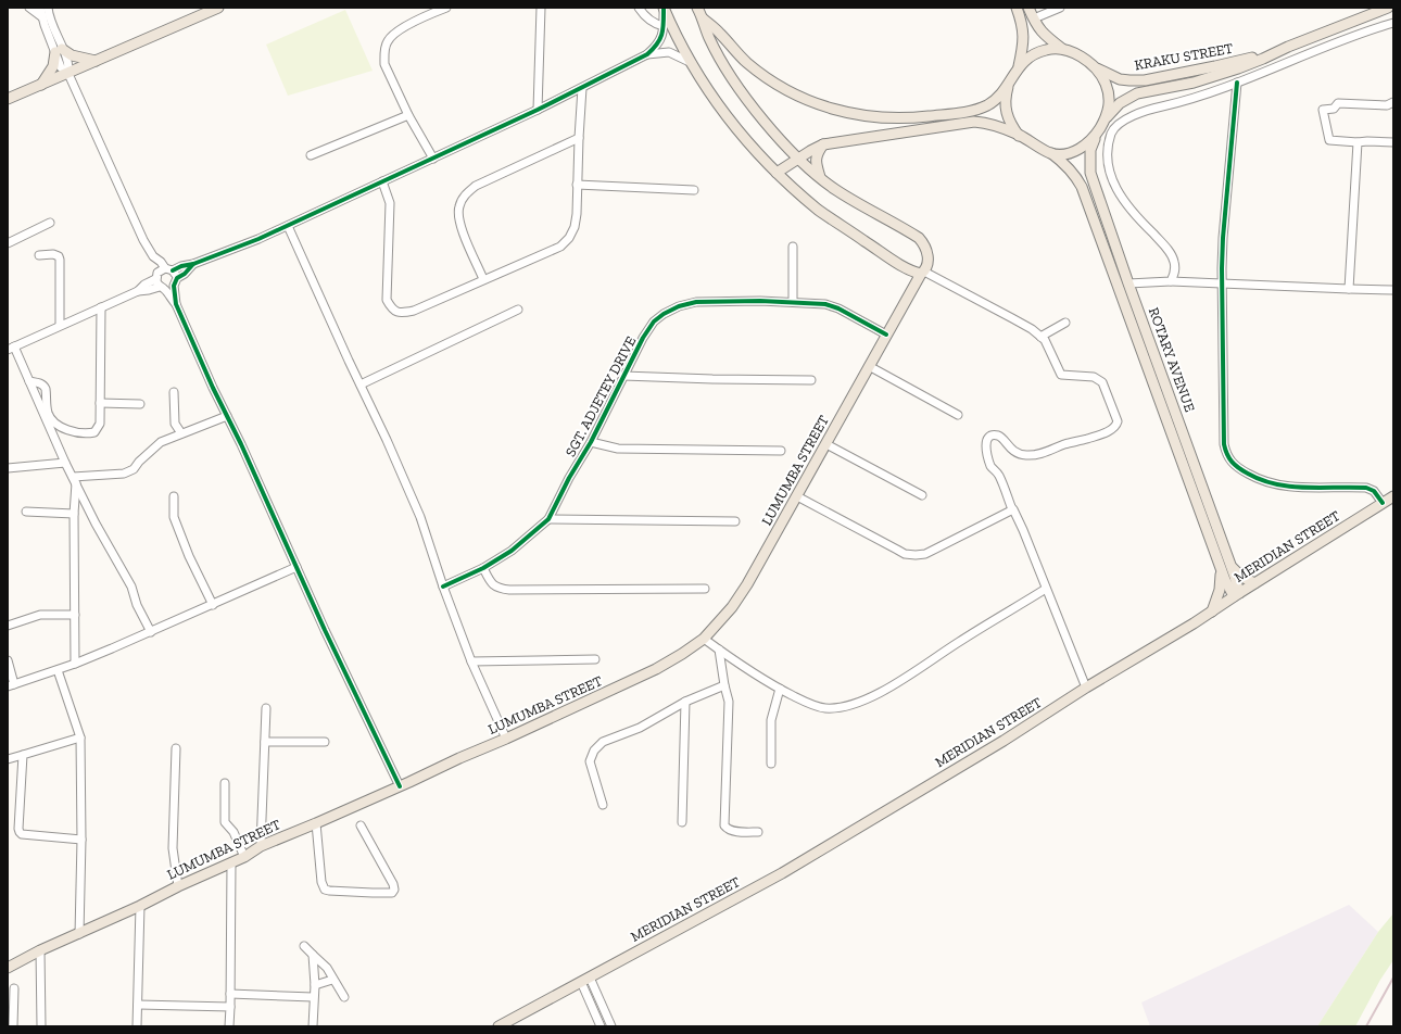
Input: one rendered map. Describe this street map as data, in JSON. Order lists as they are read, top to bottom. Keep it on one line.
{"streets":{"main road":["KRAKU STREET","ROTARY AVENUE","LUMUMBA STREET","MERIDIAN STREET"],"street":["SGT. ADJETEY DRIVE"]},"crossings":[["KRAKU STREET","ROTARY AVENUE"],["ROTARY AVENUE","MERIDIAN STREET"],["SGT. ADJETEY DRIVE","LUMUMBA STREET"]]}
